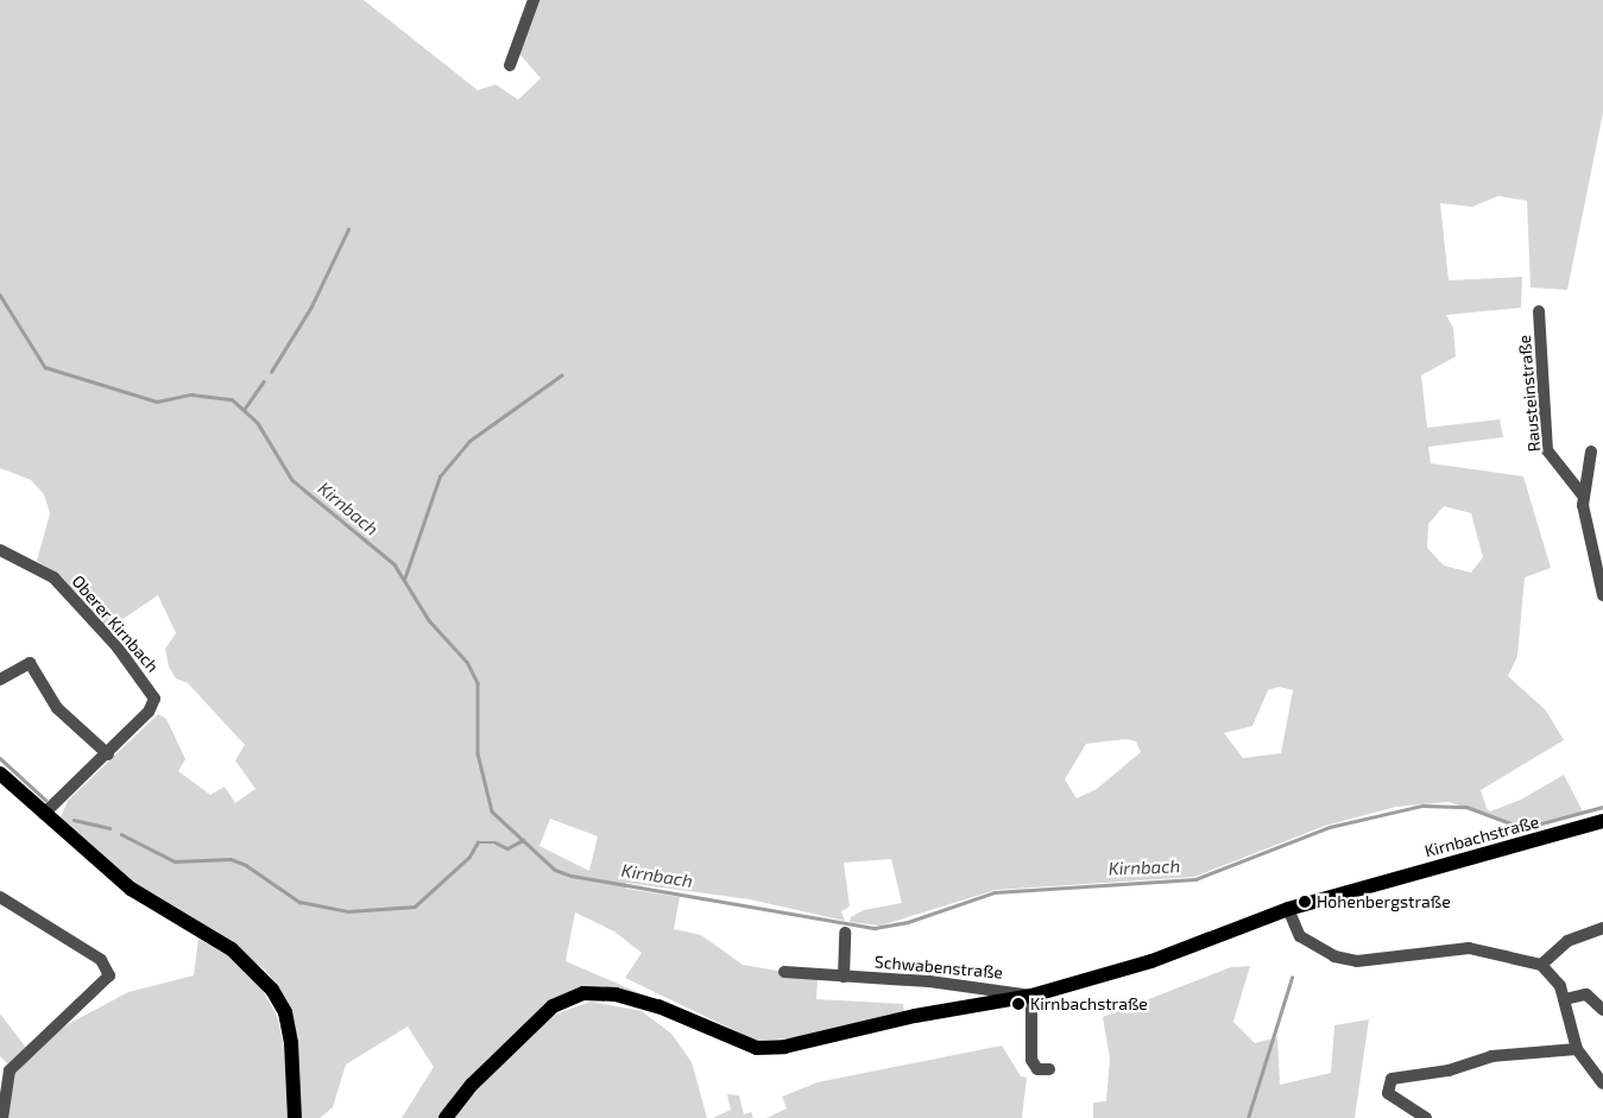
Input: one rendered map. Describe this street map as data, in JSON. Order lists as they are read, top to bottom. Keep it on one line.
{"streets":{"main road":["Kirnbachstraße"],"street":["Rausteinstraße","Oberer Kirnbach","Schwabenstraße"]},"crossings":[["Kirnbachstraße","Schwabenstraße"]],"water":["Kirnbach"],"places":["Hohenbergstraße","Kirnbachstraße"]}
